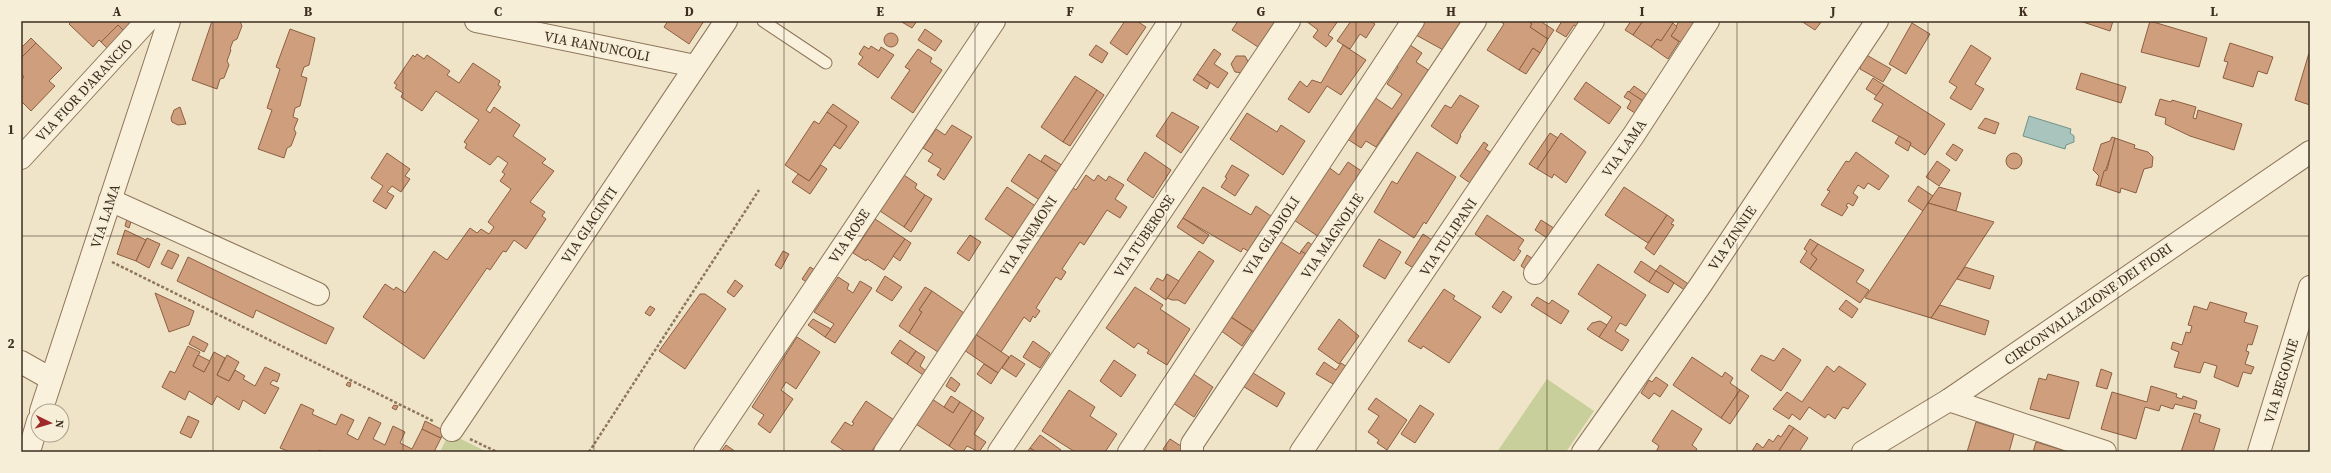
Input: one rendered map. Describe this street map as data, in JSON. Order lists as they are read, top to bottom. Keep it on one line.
{"streets":{"street":["VIA RANUNCOLI","VIA FIOR D'ARANCIO","VIA LAMA","VIA GIACINTI","VIA ROSE","VIA ANEMONI","VIA TUBEROSE","VIA GLADIOLI","VIA MAGNOLIE","VIA TULIPANI","VIA ZINNIE","CIRCONVALLAZIONE DEI FIORI","VIA BEGONIE"]},"crossings":[["VIA RANUNCOLI","VIA GIACINTI"]],"north":"right","grid":{"columns":["A","B","C","D","E","F","G","H","I","J","K","L"],"rows":["1","2"]}}
